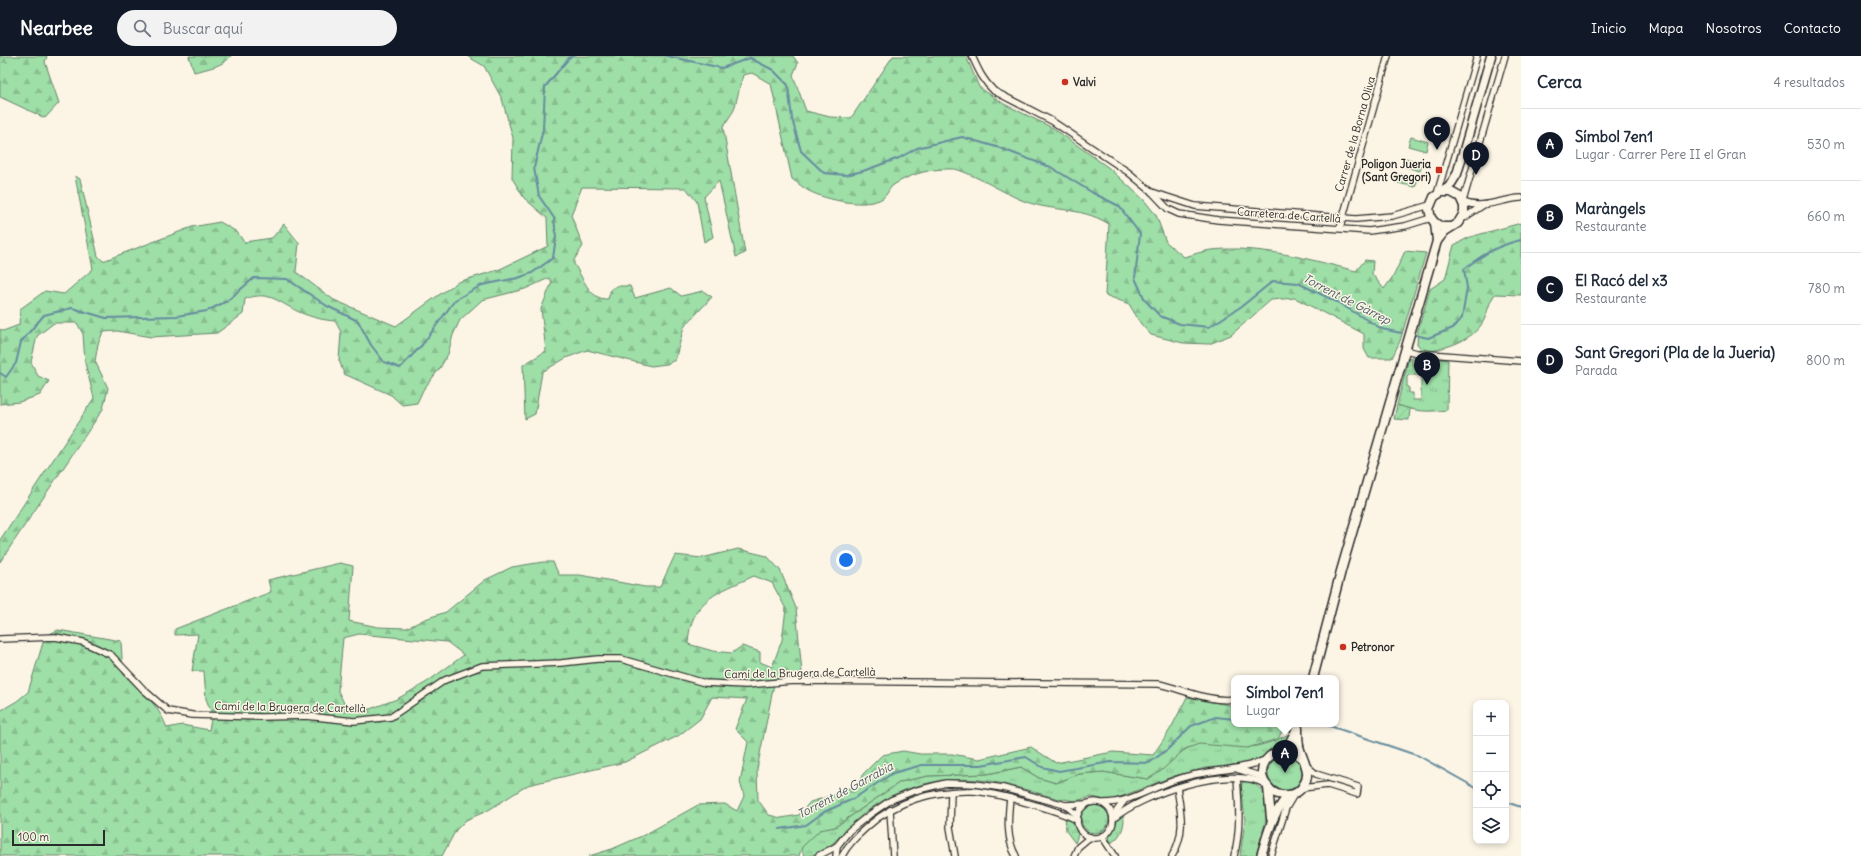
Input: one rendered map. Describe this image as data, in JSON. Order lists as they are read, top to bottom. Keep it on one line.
{"streets":{"street":["Carrer de la Borna Oliva","Carretera de Cartellà","Camí de la Brugera de Cartellà"]},"crossings":[["Carrer de la Borna Oliva","Carretera de Cartellà"]],"water":["Torrent de Gàrrep","Torrent de Garrabia"],"places":{"other":["Valvi","Petronor"],"transit":["Poligon Jueria (Sant Gregori)"]},"scale_bar":"100 m","page":{"header":"Nearbee","search":"Buscar aquí","nav":["Inicio","Mapa","Nosotros","Contacto"],"heading":["Cerca","4 resultados"],"list":[{"mark":"A","name":"Símbol 7en1","note":"Lugar · Carrer Pere II el Gran","value":"530 m"},{"mark":"B","name":"Maràngels","note":"Restaurante","value":"660 m"},{"mark":"C","name":"El Racó del x3","note":"Restaurante","value":"780 m"},{"mark":"D","name":"Sant Gregori (Pla de la Jueria)","note":"Parada","value":"800 m"}],"pins":["C","D","B","A"],"popup":["Símbol 7en1","Lugar"],"map_buttons":["+","−"],"scale":"100 m"}}
